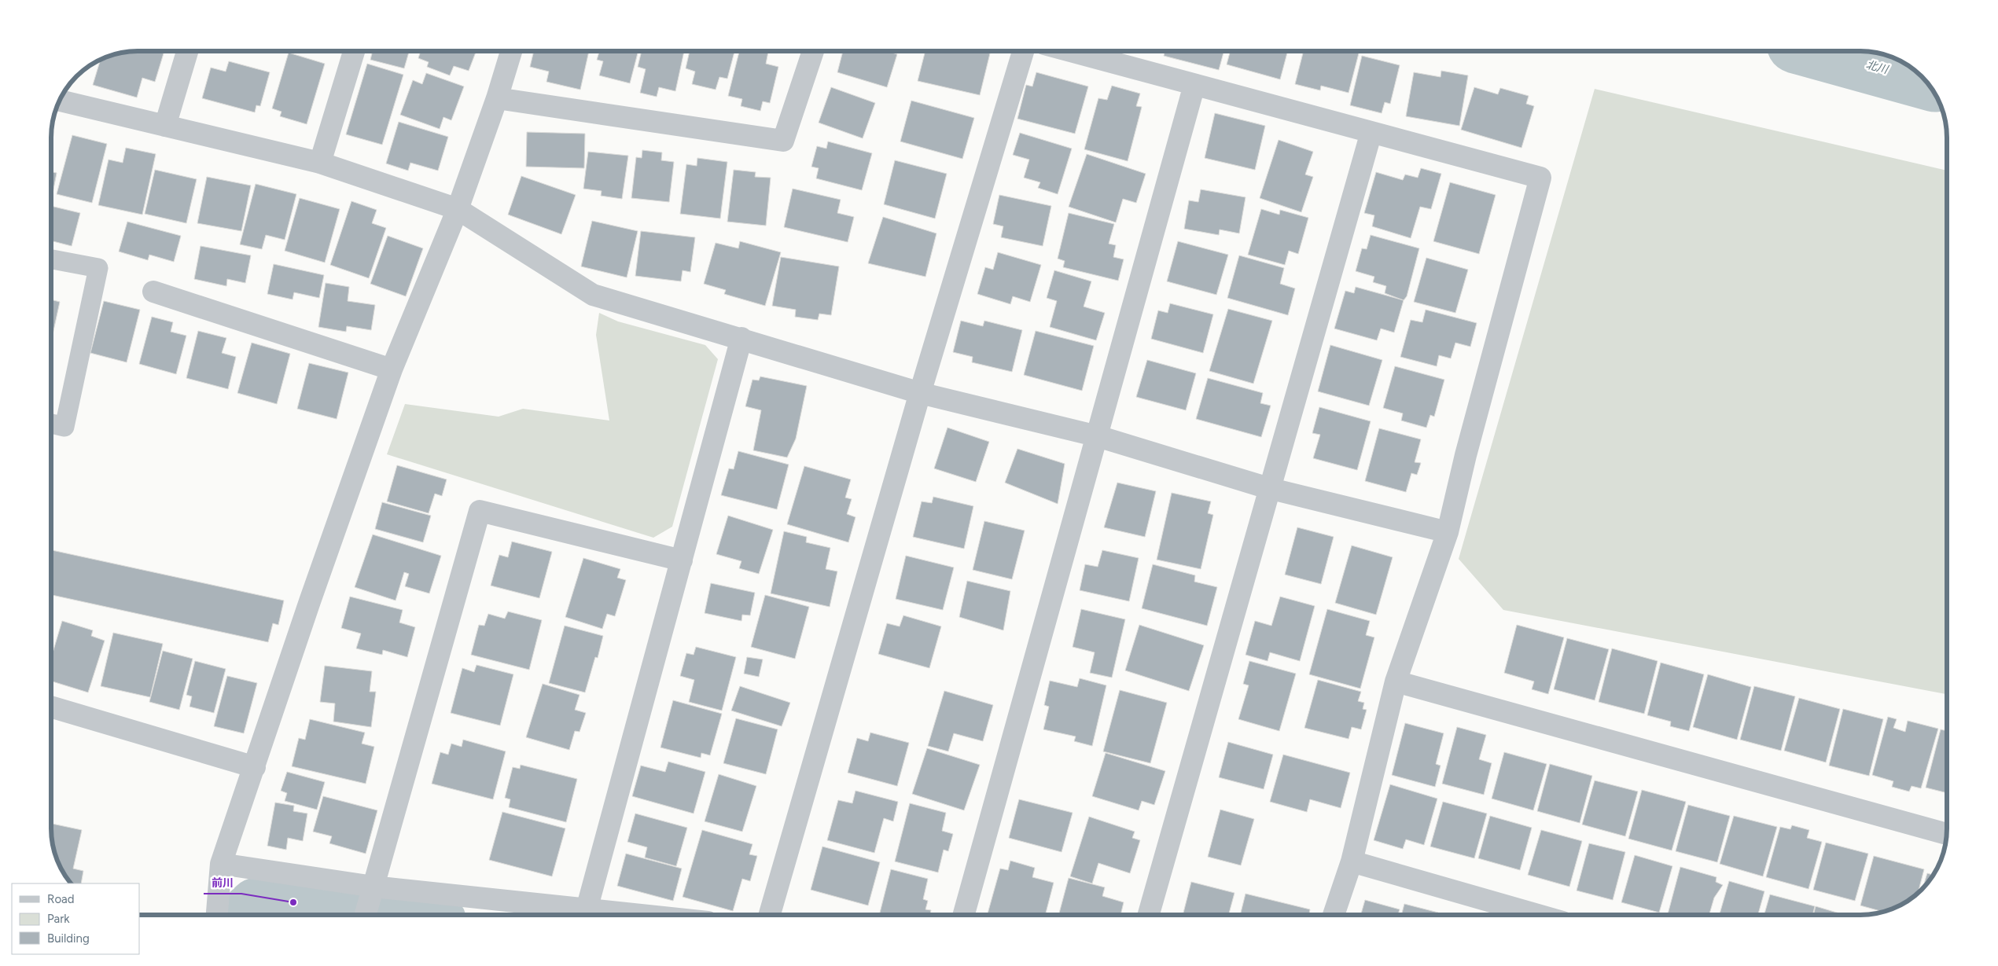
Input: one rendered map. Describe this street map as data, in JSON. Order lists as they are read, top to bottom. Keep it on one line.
{"water":["北川"],"places":["前川"],"legend":["Road","Park","Building"]}
